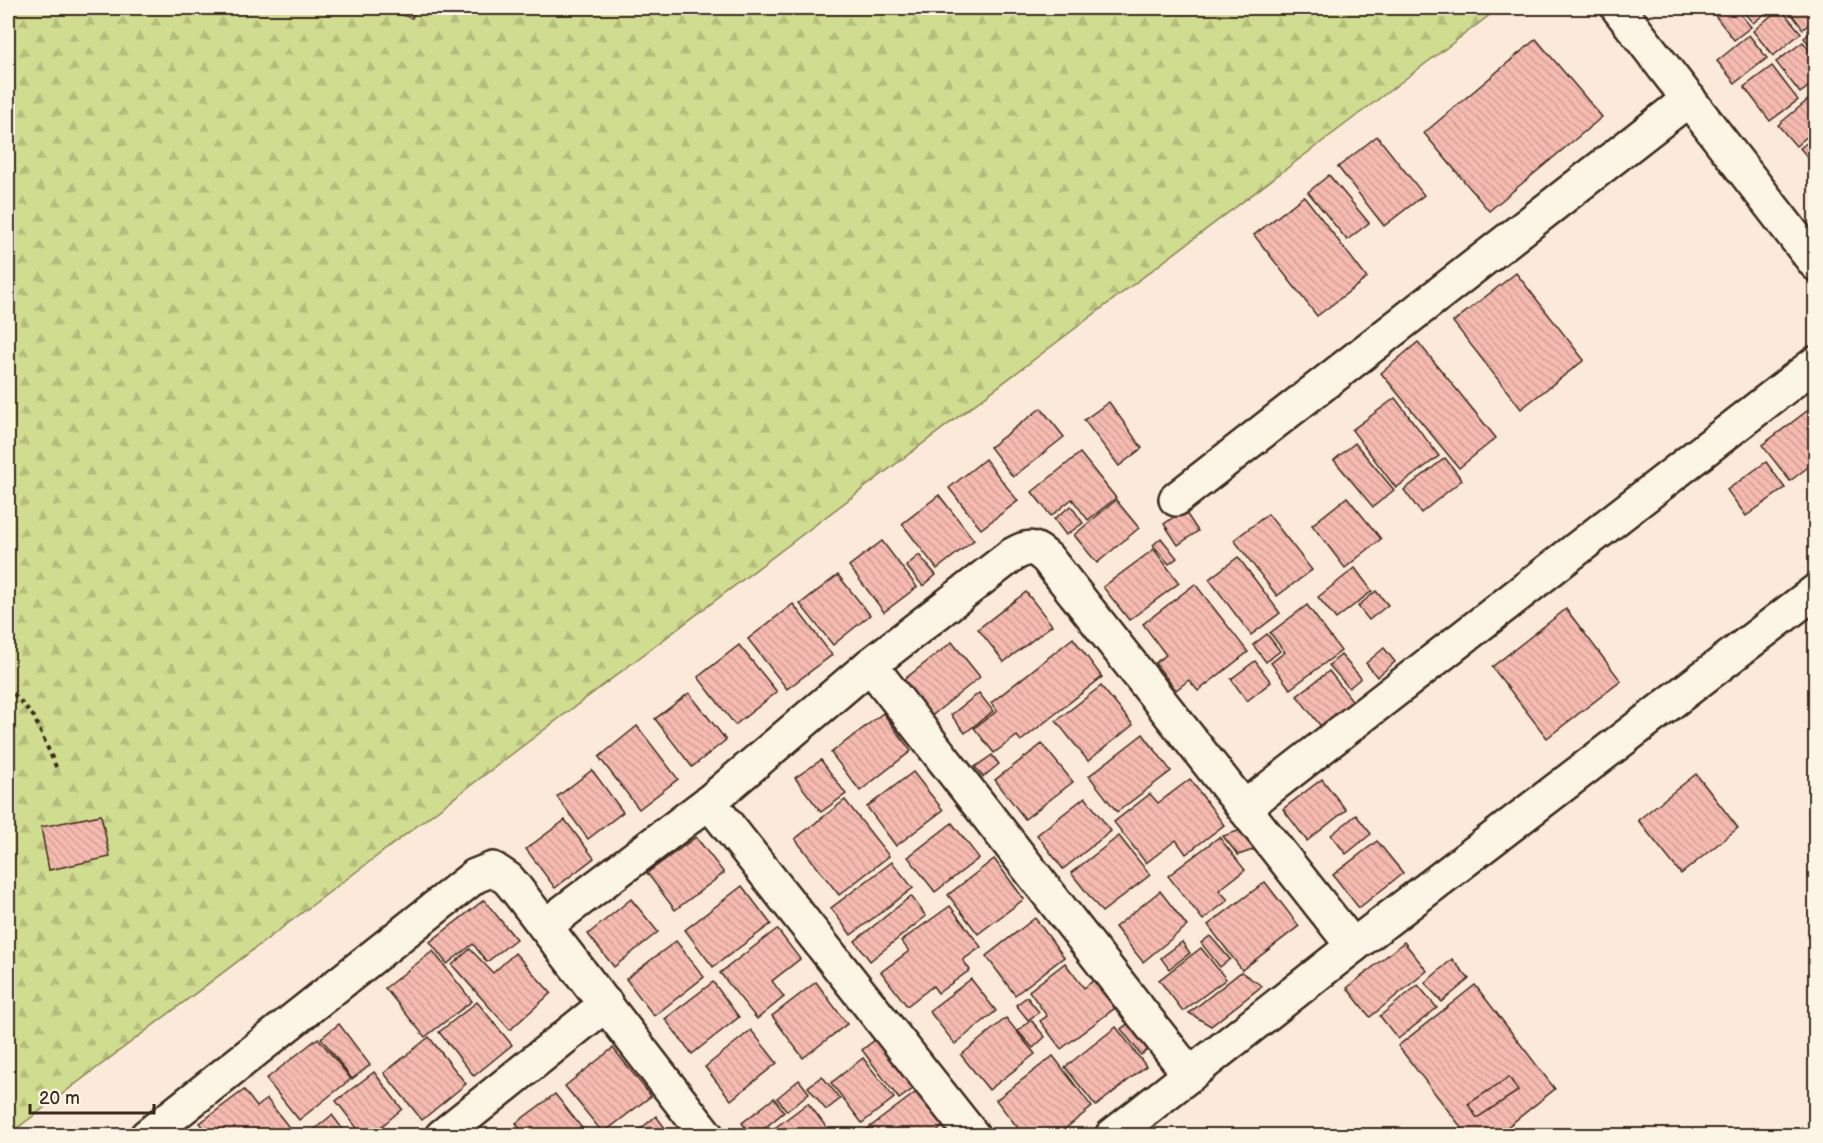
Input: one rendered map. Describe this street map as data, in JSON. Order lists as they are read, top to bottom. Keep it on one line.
{"scale_bar":"20 m"}
